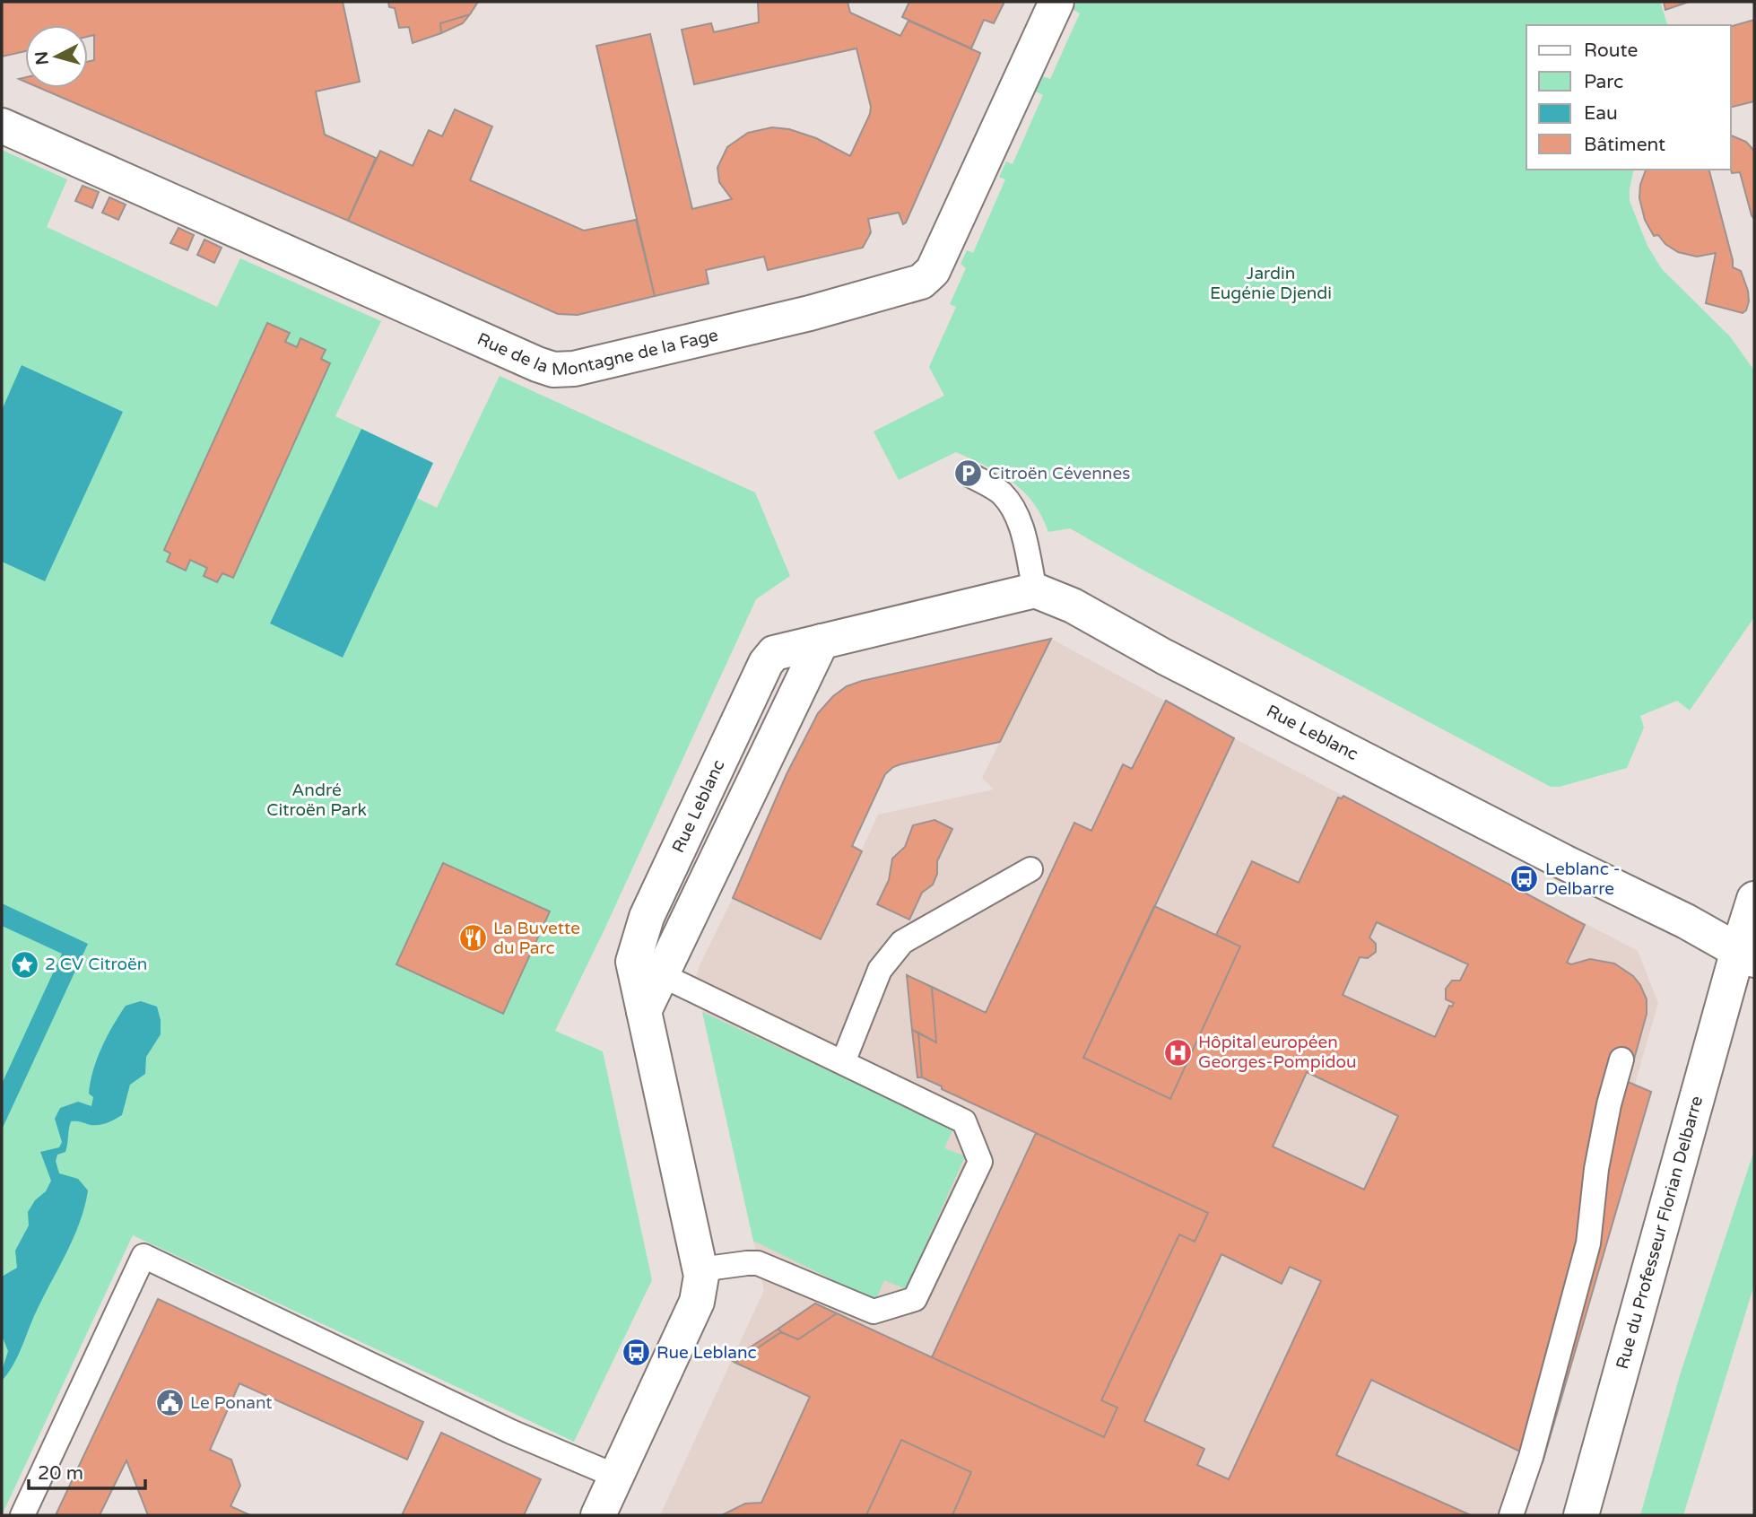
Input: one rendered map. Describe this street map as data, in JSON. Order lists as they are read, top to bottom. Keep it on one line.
{"streets":{"street":["Rue de la Montagne de la Fage","Rue Leblanc","Rue du Professeur Florian Delbarre"]},"crossings":[["Rue Leblanc","Rue du Professeur Florian Delbarre"]],"parks":["Jardin Eugénie Djendi","André Citroën Park"],"places":{"parking":["Citroën Cévennes"],"bus stop":["Leblanc - Delbarre","Rue Leblanc"],"restaurant":["La Buvette du Parc"],"place":["2 CV Citroën"],"hospital":["Hôpital européen Georges-Pompidou"],"public building":["Le Ponant"]},"legend":["Route","Parc","Eau","Bâtiment"],"scale_bar":"20 m","north":"left"}
